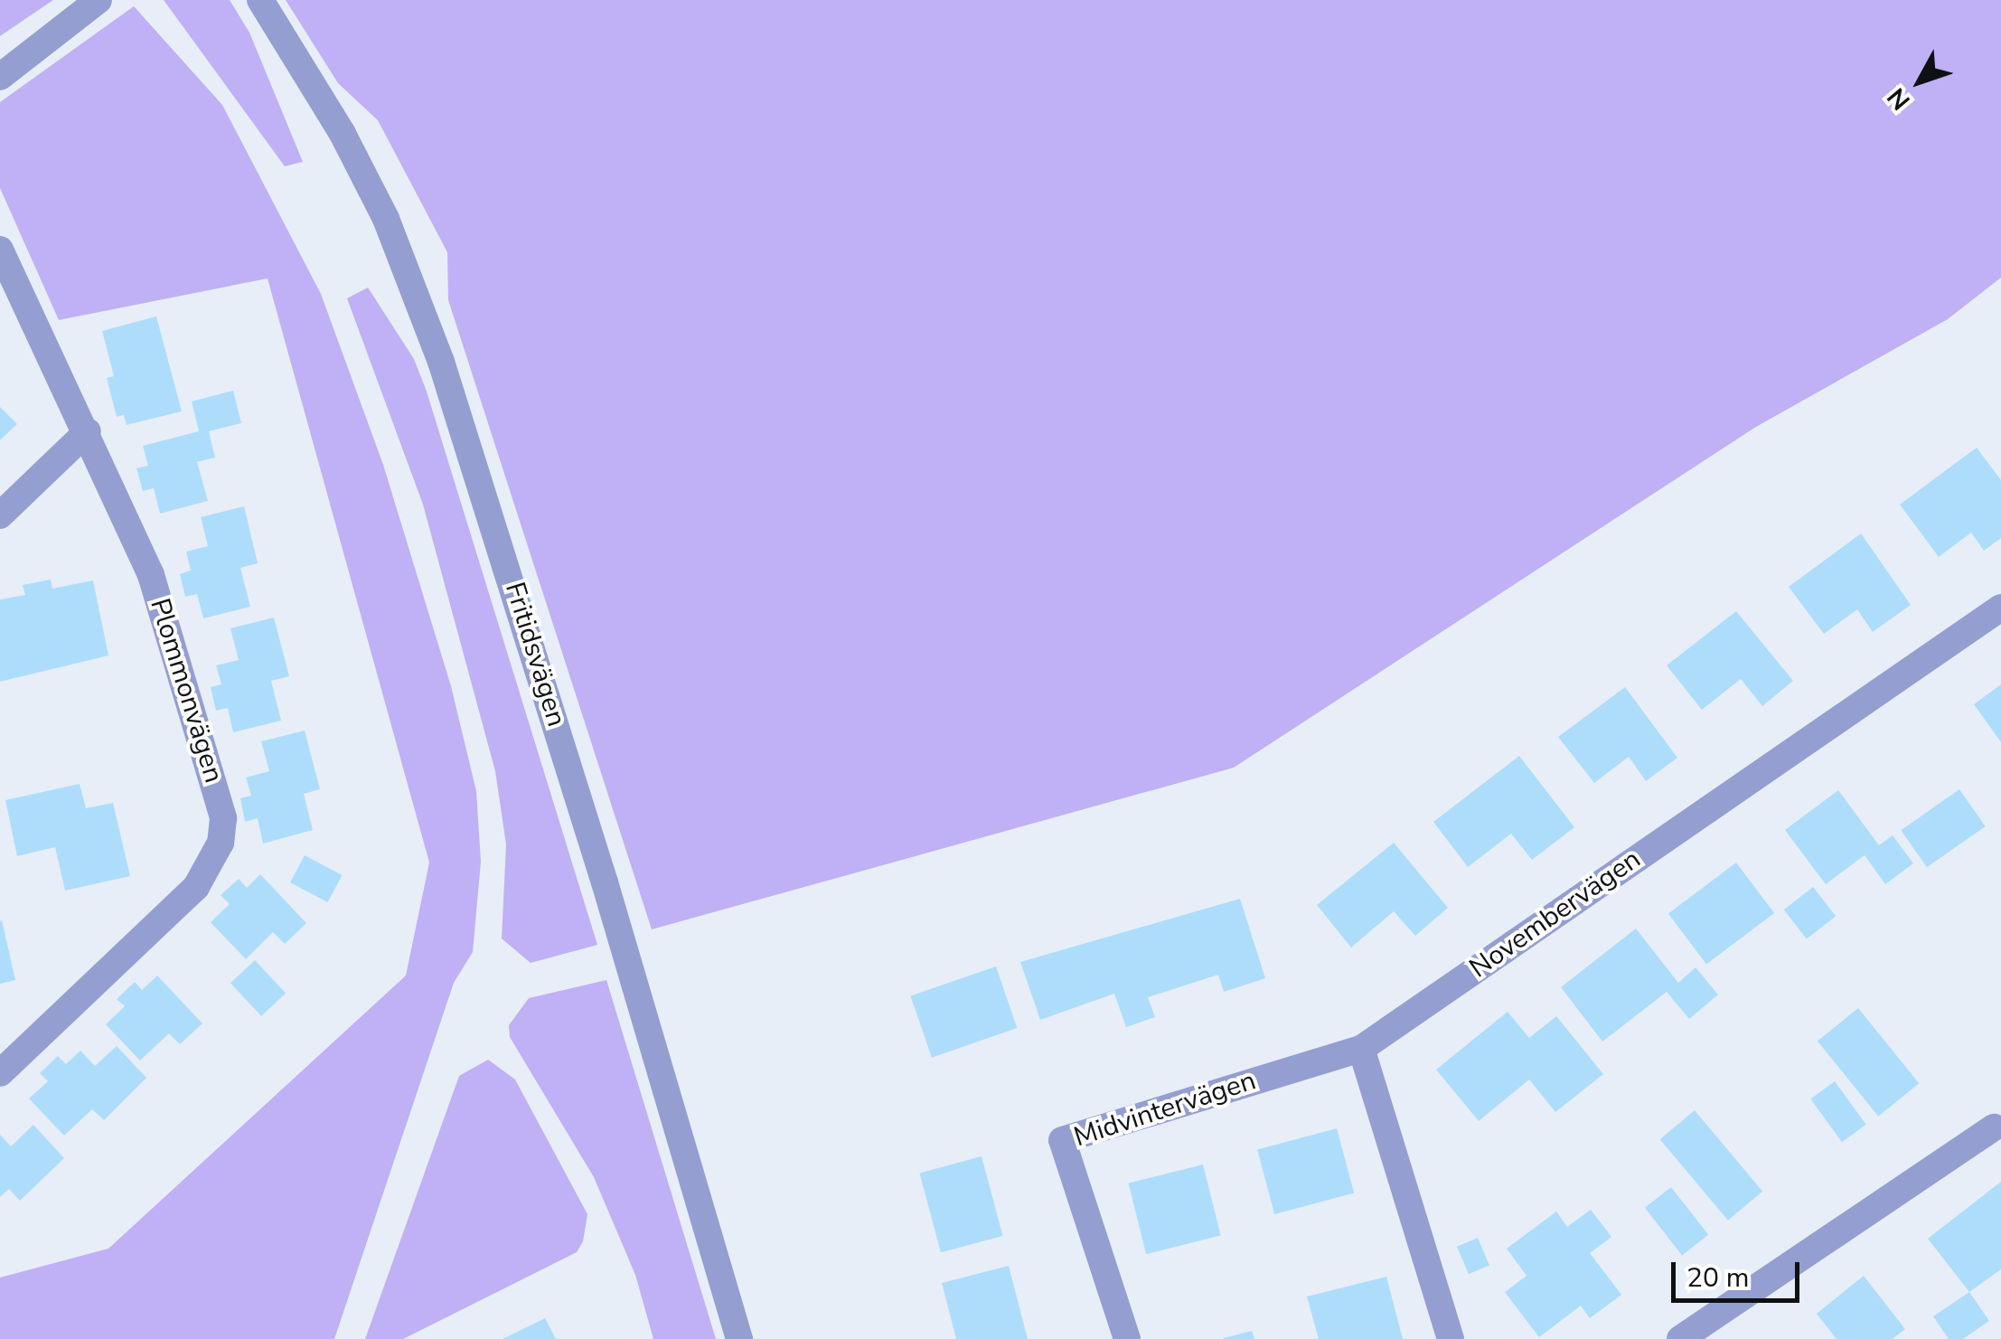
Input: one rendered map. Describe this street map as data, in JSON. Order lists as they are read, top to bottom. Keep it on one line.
{"streets":{"street":["Fritidsvägen","Plommonvägen","Novembervägen","Midvintervägen"]},"crossings":[["Novembervägen","Midvintervägen"]],"scale_bar":"20 m","north":"bottom left"}
